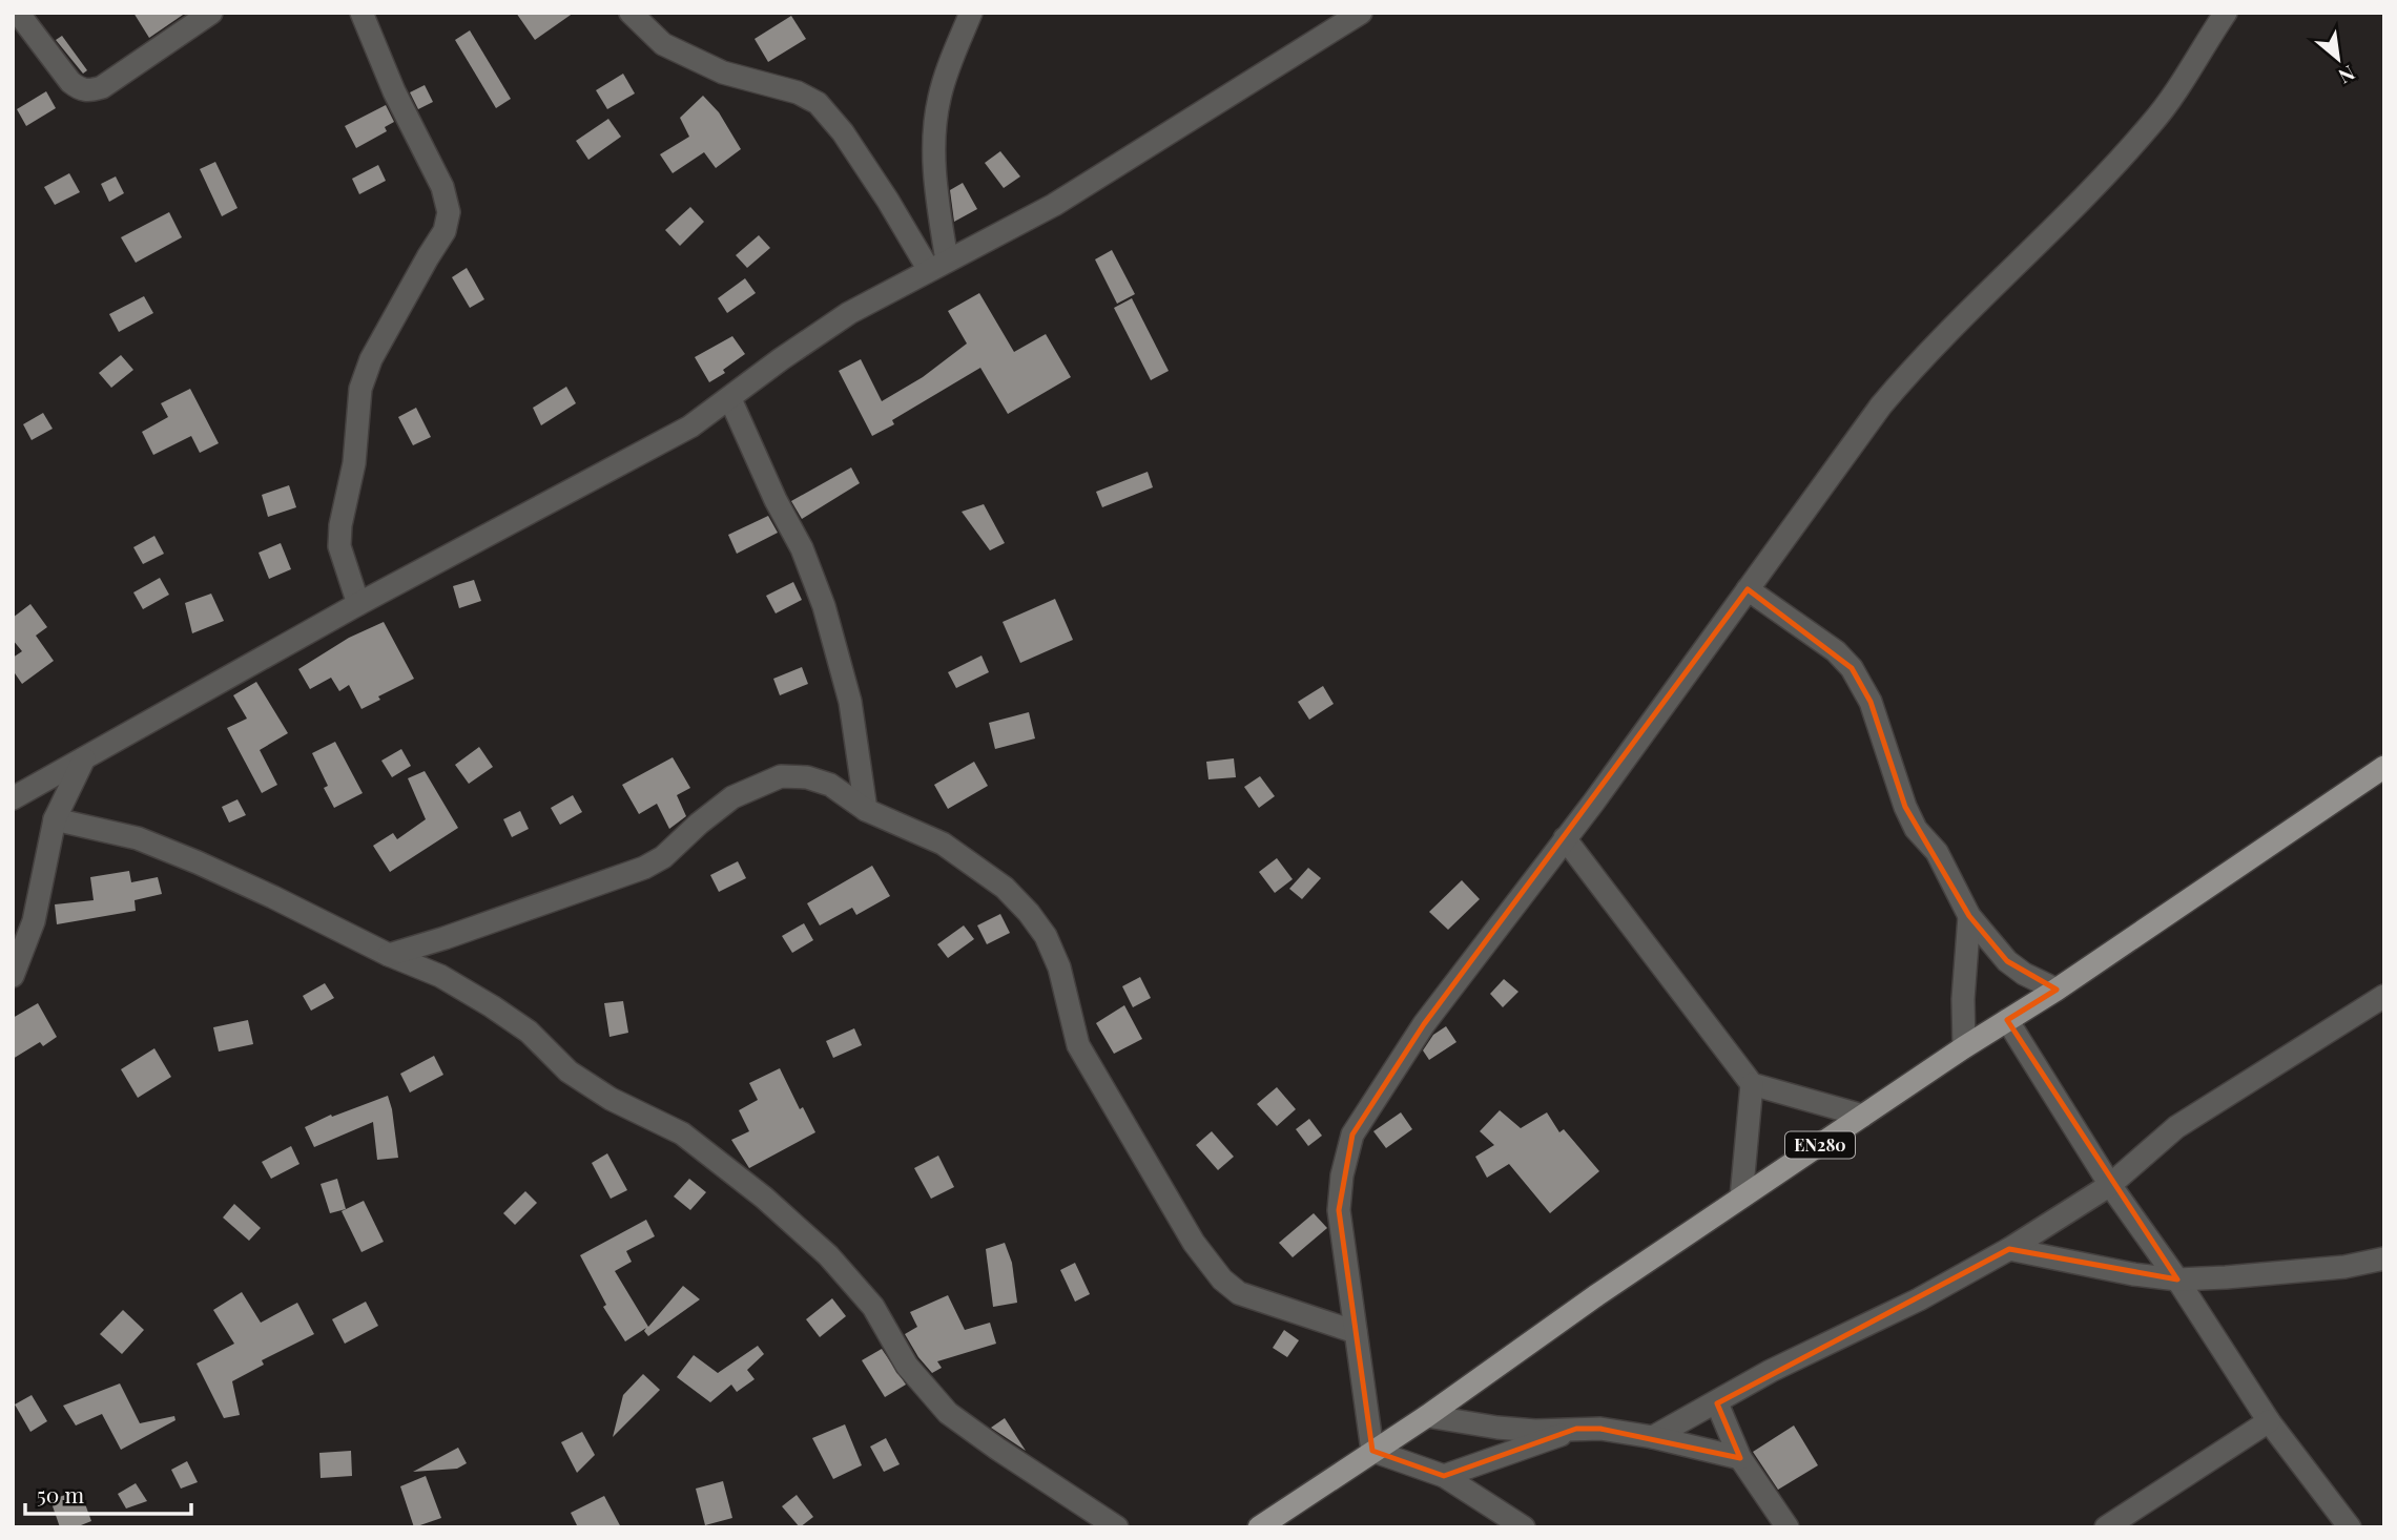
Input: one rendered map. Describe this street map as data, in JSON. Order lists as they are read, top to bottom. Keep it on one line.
{"streets":{"main road":["EN280"]},"scale_bar":"50 m","north":"bottom right"}
